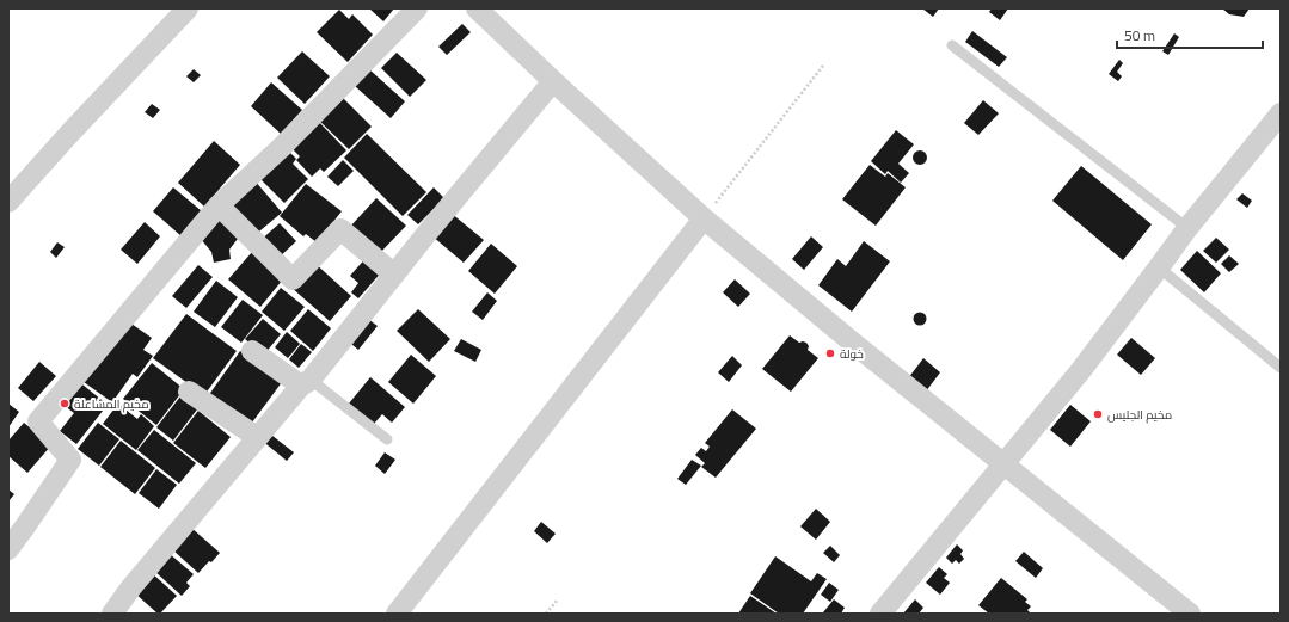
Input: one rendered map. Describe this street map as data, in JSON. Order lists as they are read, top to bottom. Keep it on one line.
{"places":["خولة","مخيم المشاعلة","مخيم الجليس"],"scale_bar":"50 m"}
